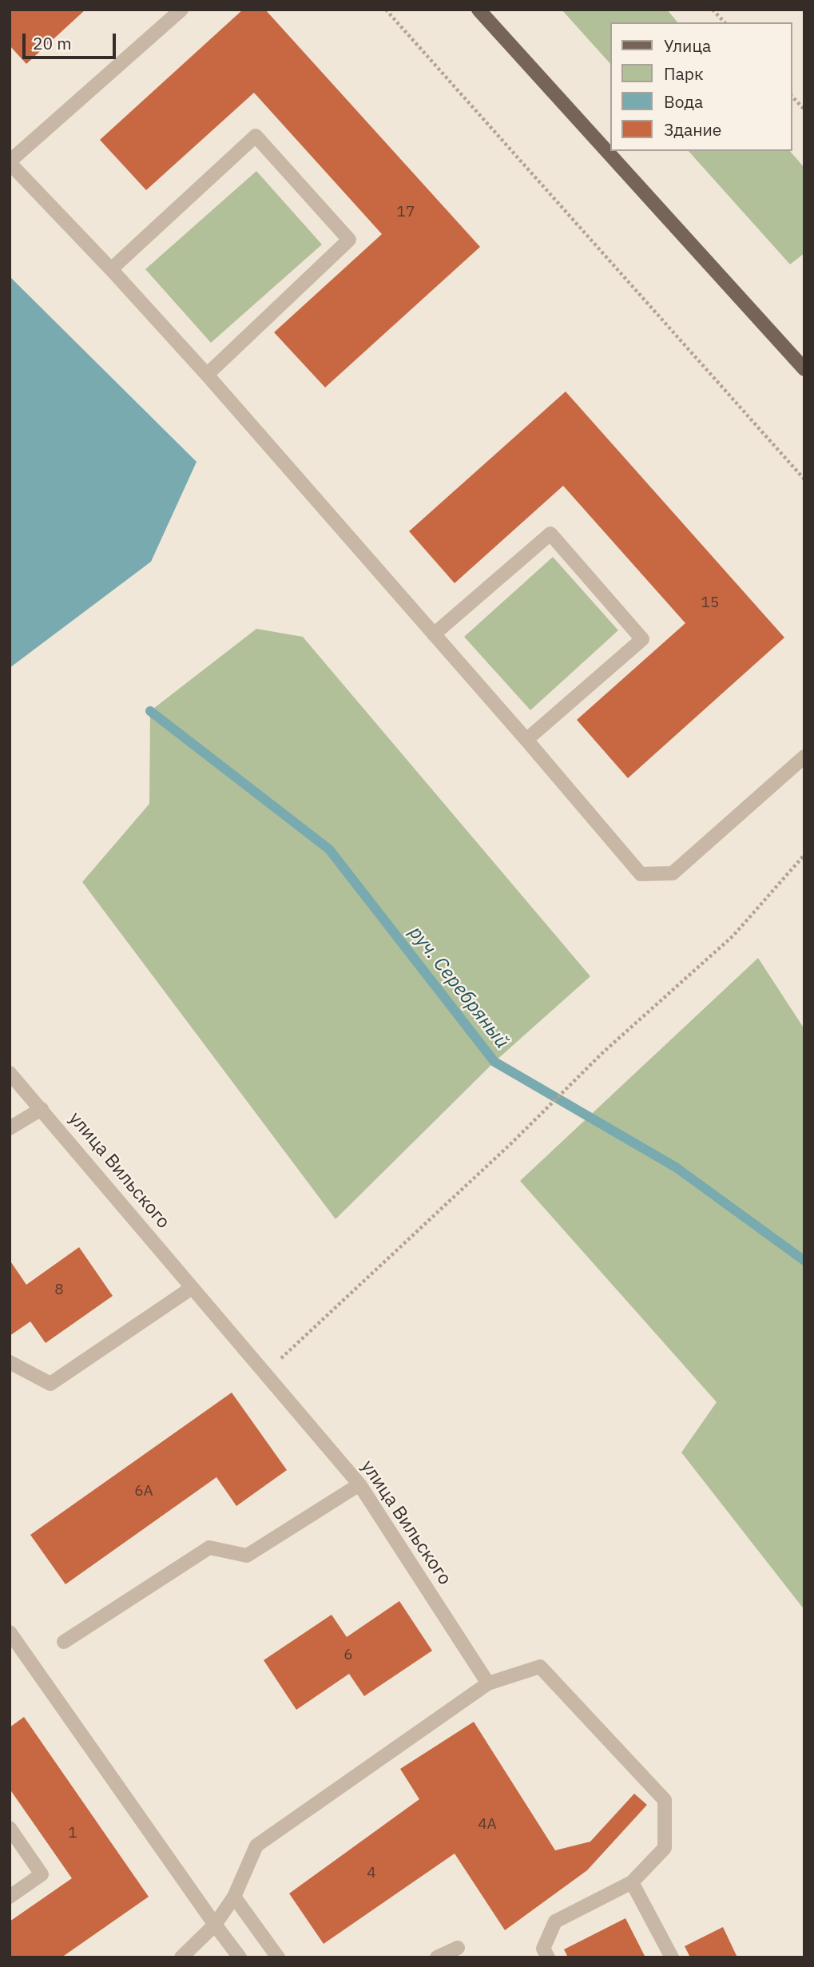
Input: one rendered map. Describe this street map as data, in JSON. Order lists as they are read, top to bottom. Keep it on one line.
{"streets":{"street":["улица Вильского"]},"water":["руч. Серебряный"],"house_numbers":["17","15","8","6А","6","4А","1","4"],"legend":["Улица","Парк","Вода","Здание"],"scale_bar":"20 m"}
